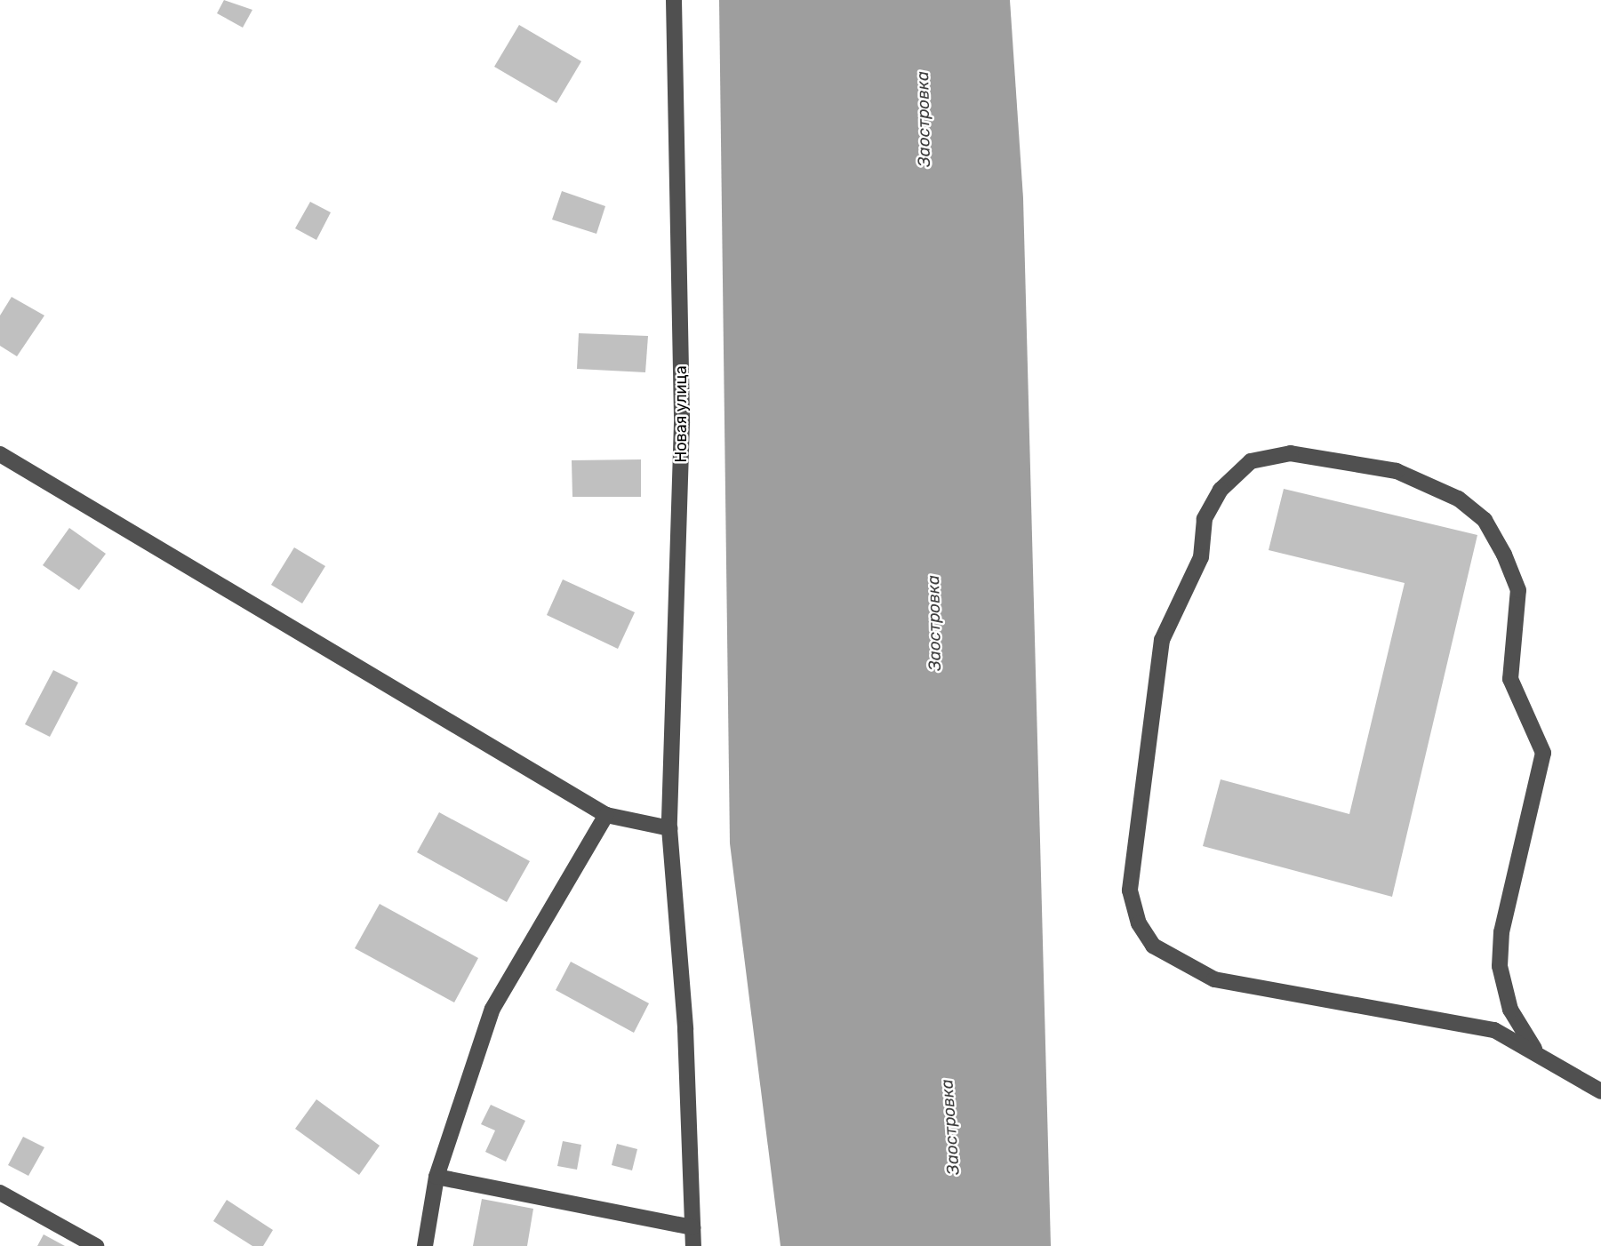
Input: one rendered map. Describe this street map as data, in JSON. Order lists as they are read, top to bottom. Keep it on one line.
{"streets":{"street":["Новая улица"]},"water":["Заостровка"]}
